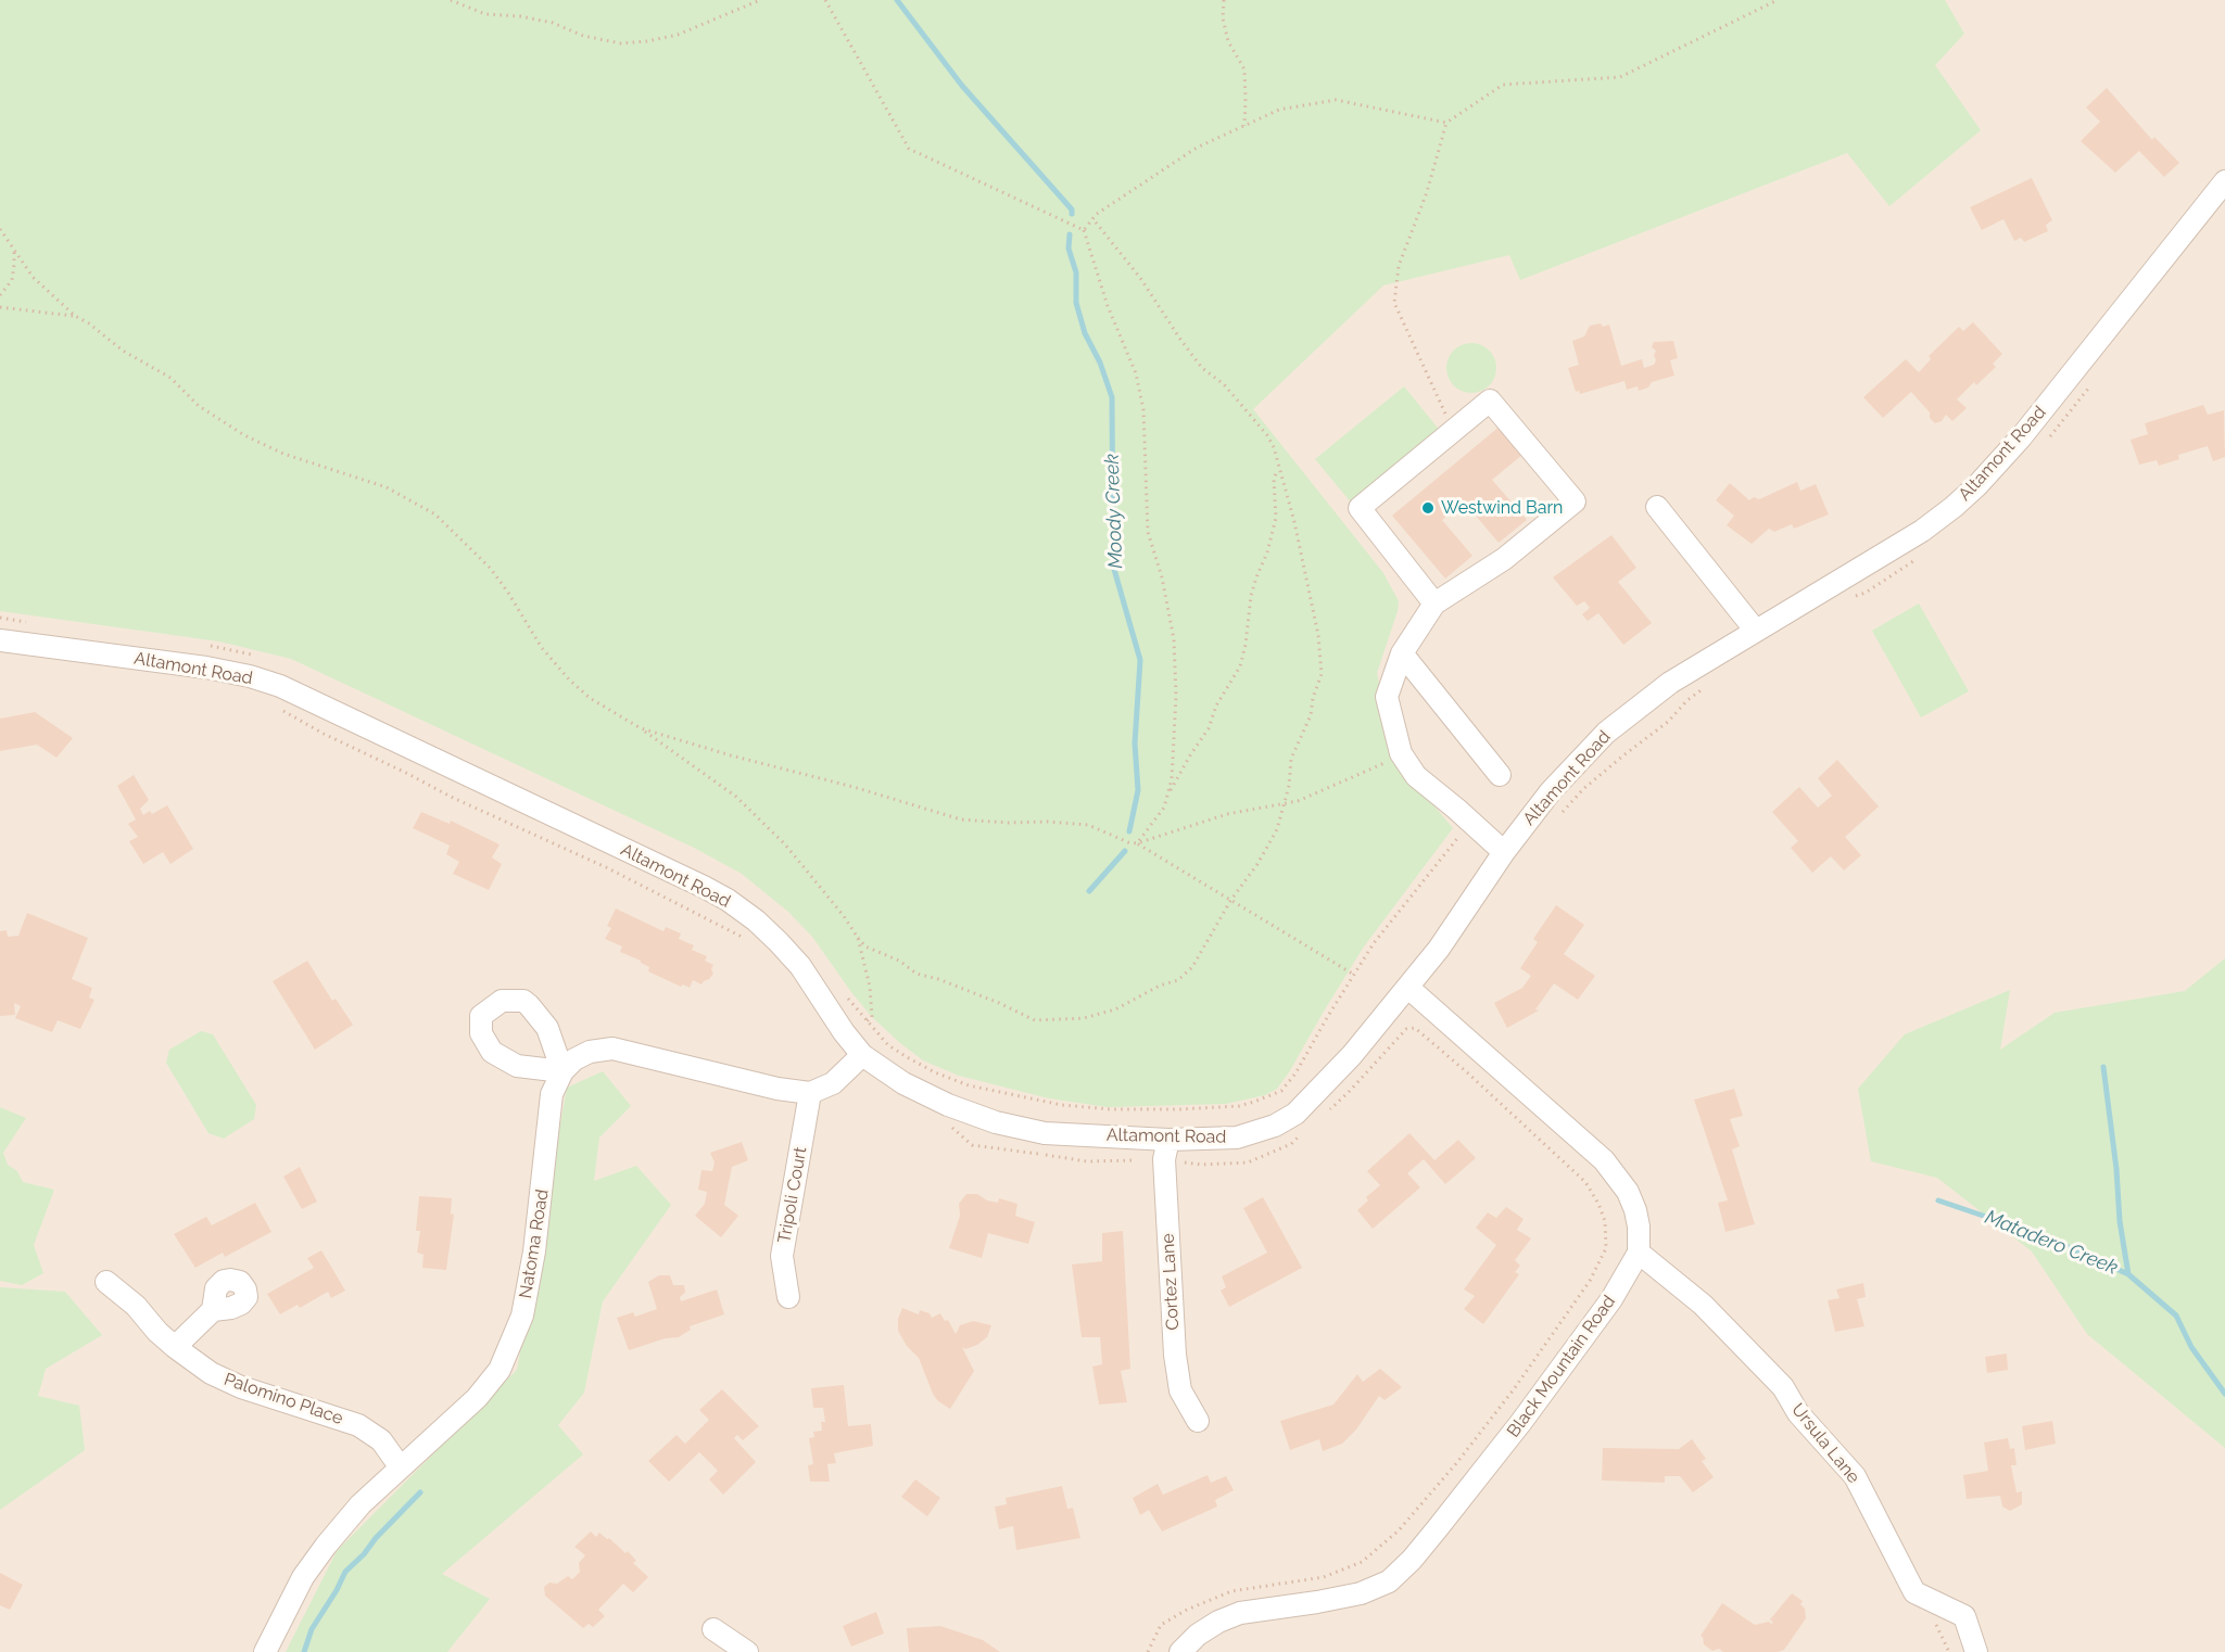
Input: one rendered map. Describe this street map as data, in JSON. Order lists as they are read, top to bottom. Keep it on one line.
{"streets":{"street":["Altamont Road","Tripoli Court","Natoma Road","Cortez Lane","Black Mountain Road","Palomino Place","Ursula Lane"]},"crossings":[["Altamont Road","Cortez Lane"],["Tripoli Court","Natoma Road"],["Natoma Road","Palomino Place"],["Black Mountain Road","Ursula Lane"]],"water":["Moody Creek","Matadero Creek"],"places":["Westwind Barn"]}
